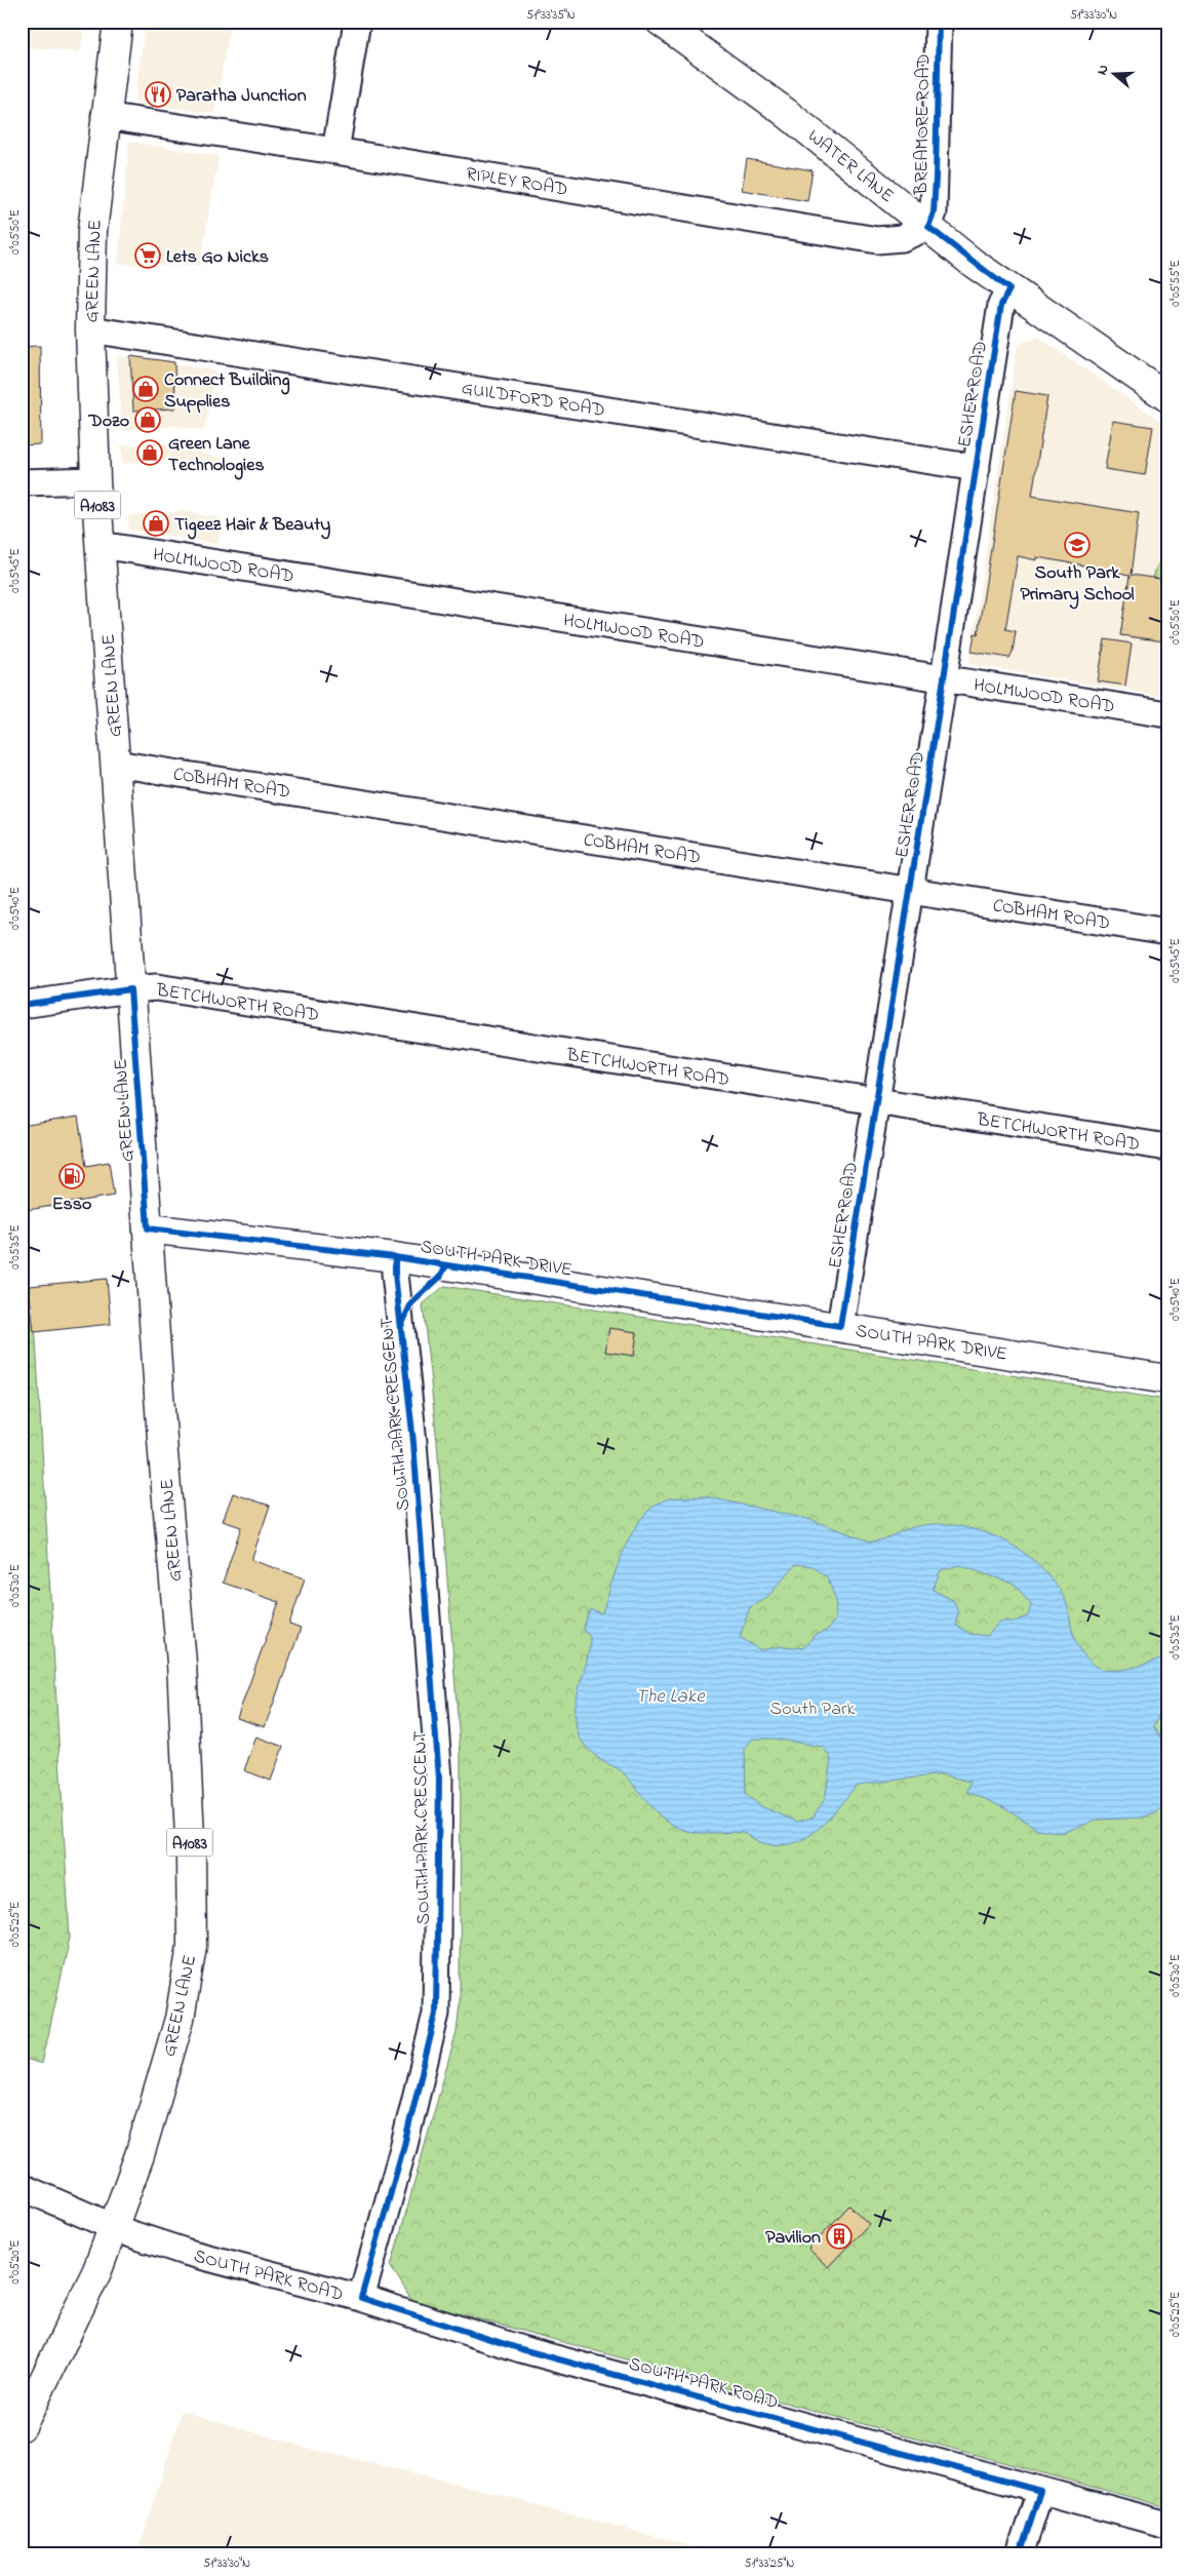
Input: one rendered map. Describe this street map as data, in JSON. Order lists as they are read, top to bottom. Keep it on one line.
{"streets":{"main road":["WATER LANE","GREEN LANE","A1083","SOUTH PARK DRIVE"],"street":["BREAMORE ROAD","RIPLEY ROAD","ESHER ROAD","GUILDFORD ROAD","HOLMWOOD ROAD","COBHAM ROAD","BETCHWORTH ROAD","SOUTH PARK CRESCENT","SOUTH PARK ROAD"]},"crossings":[["BREAMORE ROAD","WATER LANE"],["BREAMORE ROAD","RIPLEY ROAD"],["WATER LANE","RIPLEY ROAD"],["WATER LANE","ESHER ROAD"],["RIPLEY ROAD","GREEN LANE"],["GREEN LANE","GUILDFORD ROAD"],["GREEN LANE","HOLMWOOD ROAD"],["GREEN LANE","COBHAM ROAD"],["GREEN LANE","BETCHWORTH ROAD"],["GREEN LANE","SOUTH PARK DRIVE"],["GREEN LANE","SOUTH PARK ROAD"],["ESHER ROAD","GUILDFORD ROAD"],["ESHER ROAD","HOLMWOOD ROAD"],["ESHER ROAD","COBHAM ROAD"],["ESHER ROAD","BETCHWORTH ROAD"],["ESHER ROAD","SOUTH PARK DRIVE"],["SOUTH PARK DRIVE","SOUTH PARK CRESCENT"],["SOUTH PARK CRESCENT","SOUTH PARK ROAD"]],"water":["The Lake"],"parks":["South Park"],"places":{"restaurant":["Paratha Junction"],"supermarket":["Lets Go Nicks"],"shop":["Connect Building Supplies","Dozo","Green Lane Technologies","Tigeez Hair & Beauty"],"school or university":["South Park Primary School"],"fuel station":["Esso"],"building":["Pavilion"]},"north":"left","coordinates":["51°33'35\"N","51°33'30\"N","0°05'50\"E","0°05'55\"E","0°05'45\"E","0°05'40\"E","0°05'35\"E","0°05'30\"E","0°05'25\"E","0°05'20\"E","51°33'25\"N"]}
